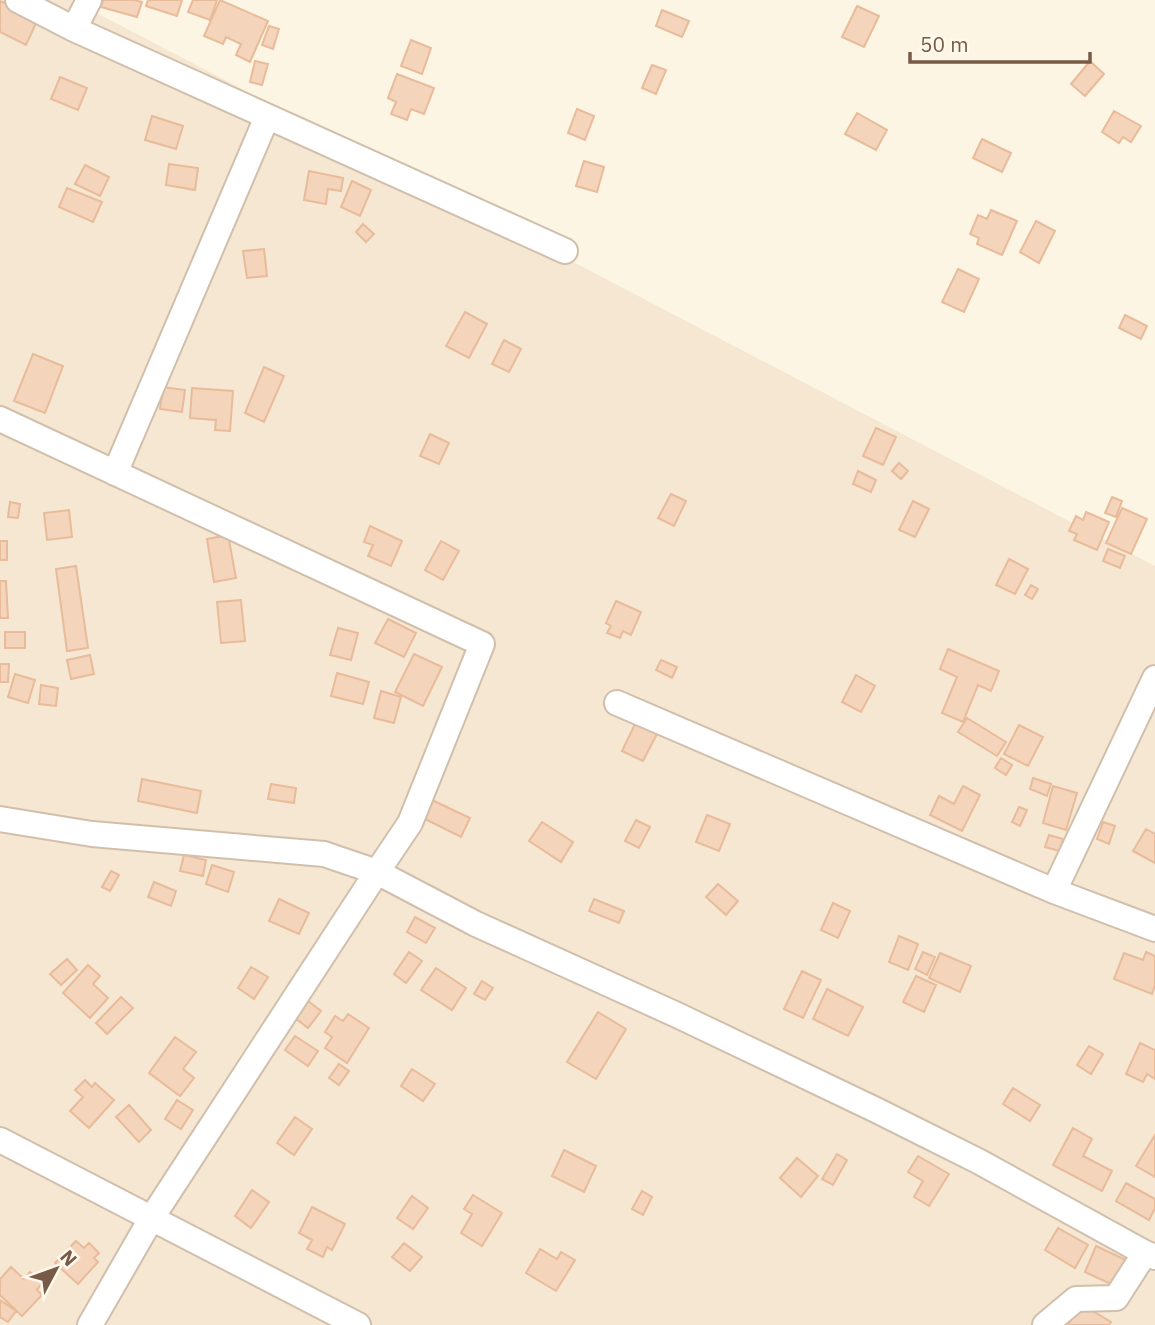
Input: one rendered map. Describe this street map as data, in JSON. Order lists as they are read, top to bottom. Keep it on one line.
{"scale_bar":"50 m","north":"top right"}
